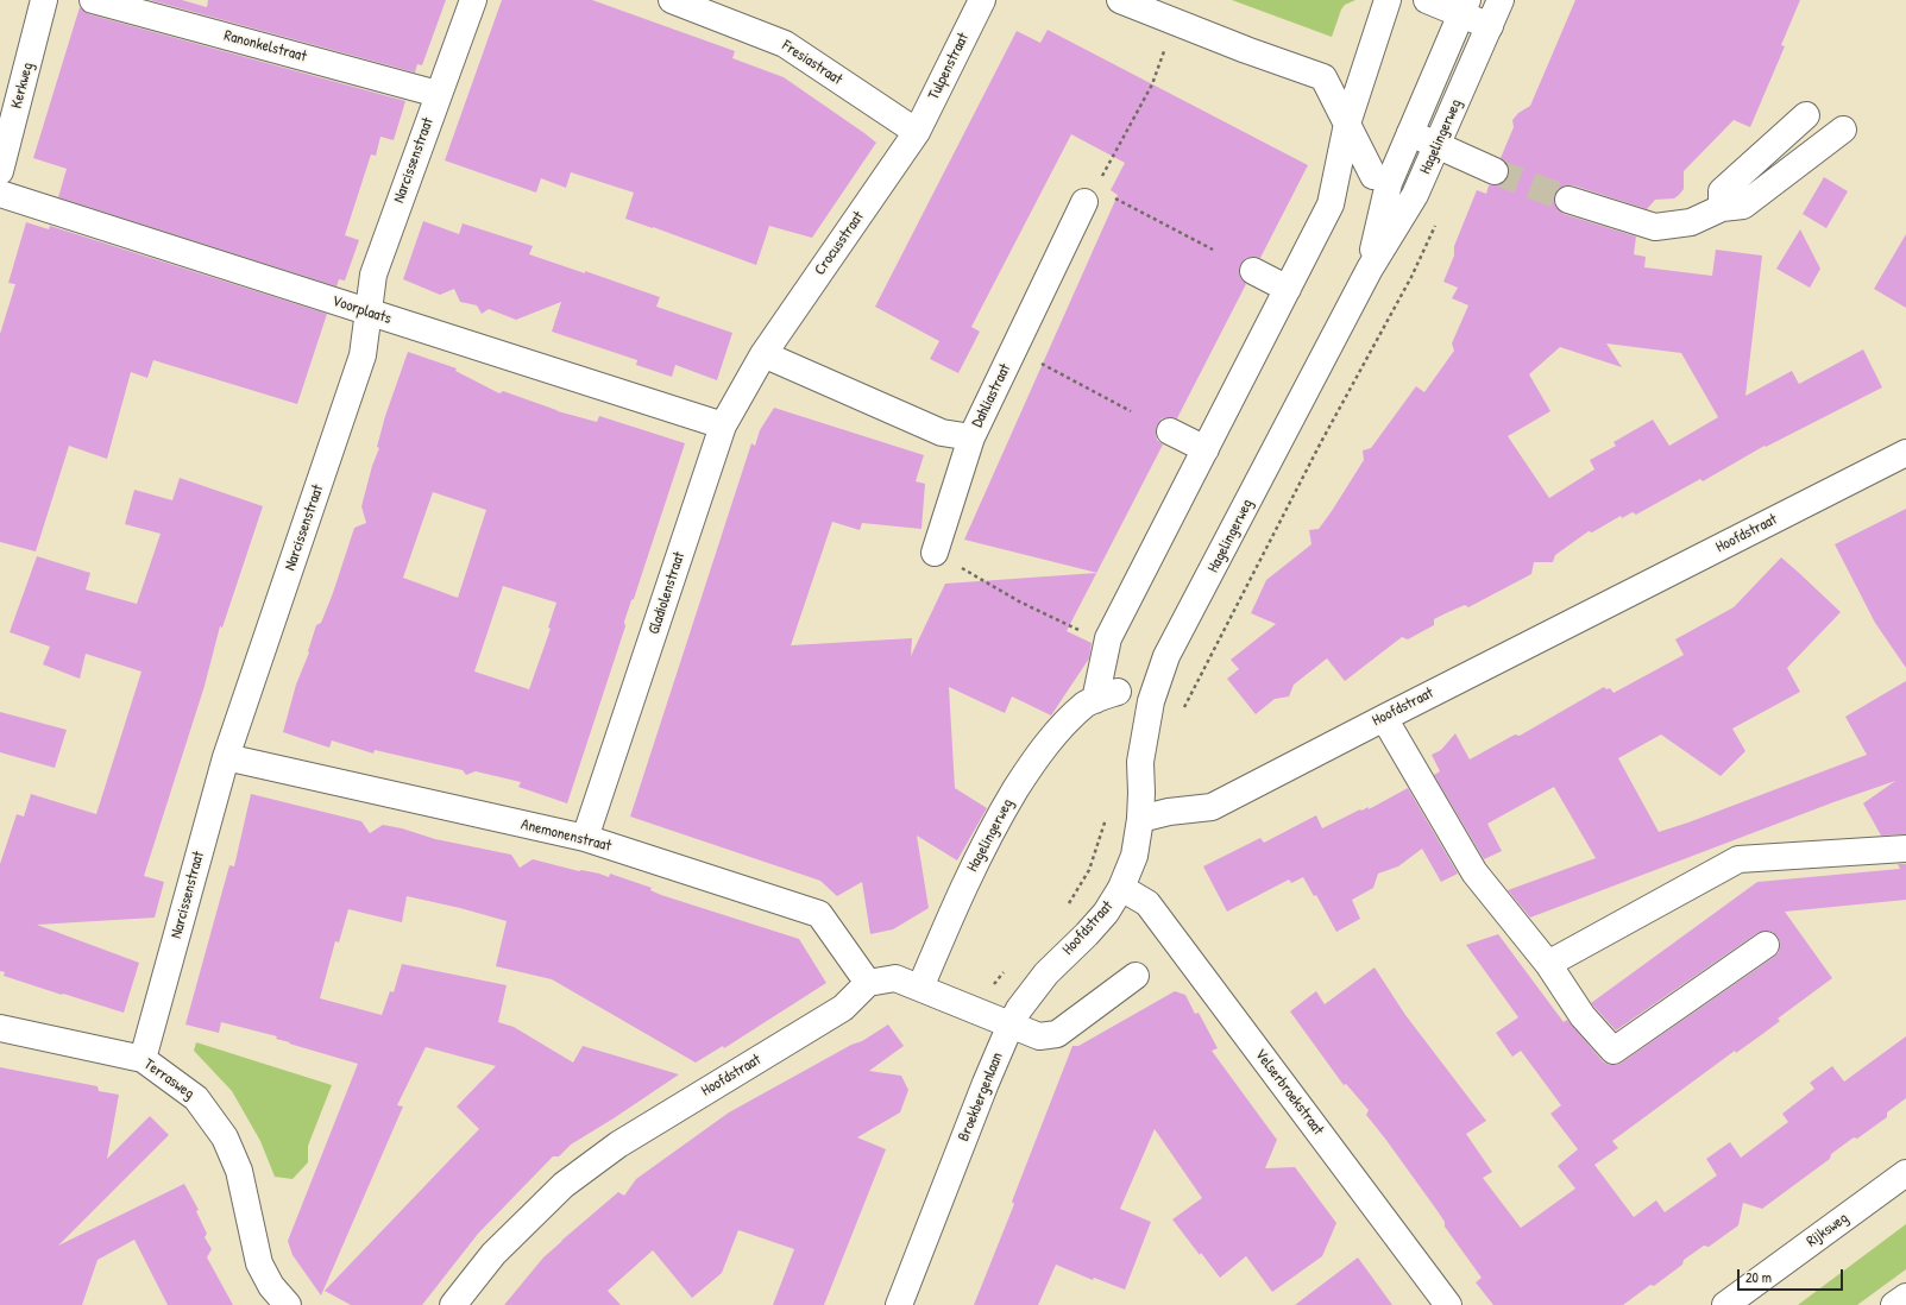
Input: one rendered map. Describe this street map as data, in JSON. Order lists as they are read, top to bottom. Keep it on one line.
{"streets":{"street":["Ranonkelstraat","Fresiastraat","Tulpenstraat","Kerkweg","Hagelingerweg","Narcissenstraat","Crocusstraat","Voorplaats","Dahliastraat","Hoofdstraat","Gladiolenstraat","Anemonenstraat","Terrasweg","Velserbroekstraat","Broekbergenlaan","Rijksweg"]},"crossings":[["Ranonkelstraat","Narcissenstraat"],["Fresiastraat","Tulpenstraat"],["Fresiastraat","Crocusstraat"],["Tulpenstraat","Crocusstraat"],["Hagelingerweg","Hoofdstraat"],["Narcissenstraat","Voorplaats"],["Narcissenstraat","Anemonenstraat"],["Narcissenstraat","Terrasweg"],["Crocusstraat","Dahliastraat"],["Crocusstraat","Gladiolenstraat"],["Voorplaats","Gladiolenstraat"],["Dahliastraat","Gladiolenstraat"],["Hoofdstraat","Anemonenstraat"],["Hoofdstraat","Velserbroekstraat"],["Hoofdstraat","Broekbergenlaan"],["Gladiolenstraat","Anemonenstraat"]],"scale_bar":"20 m"}
